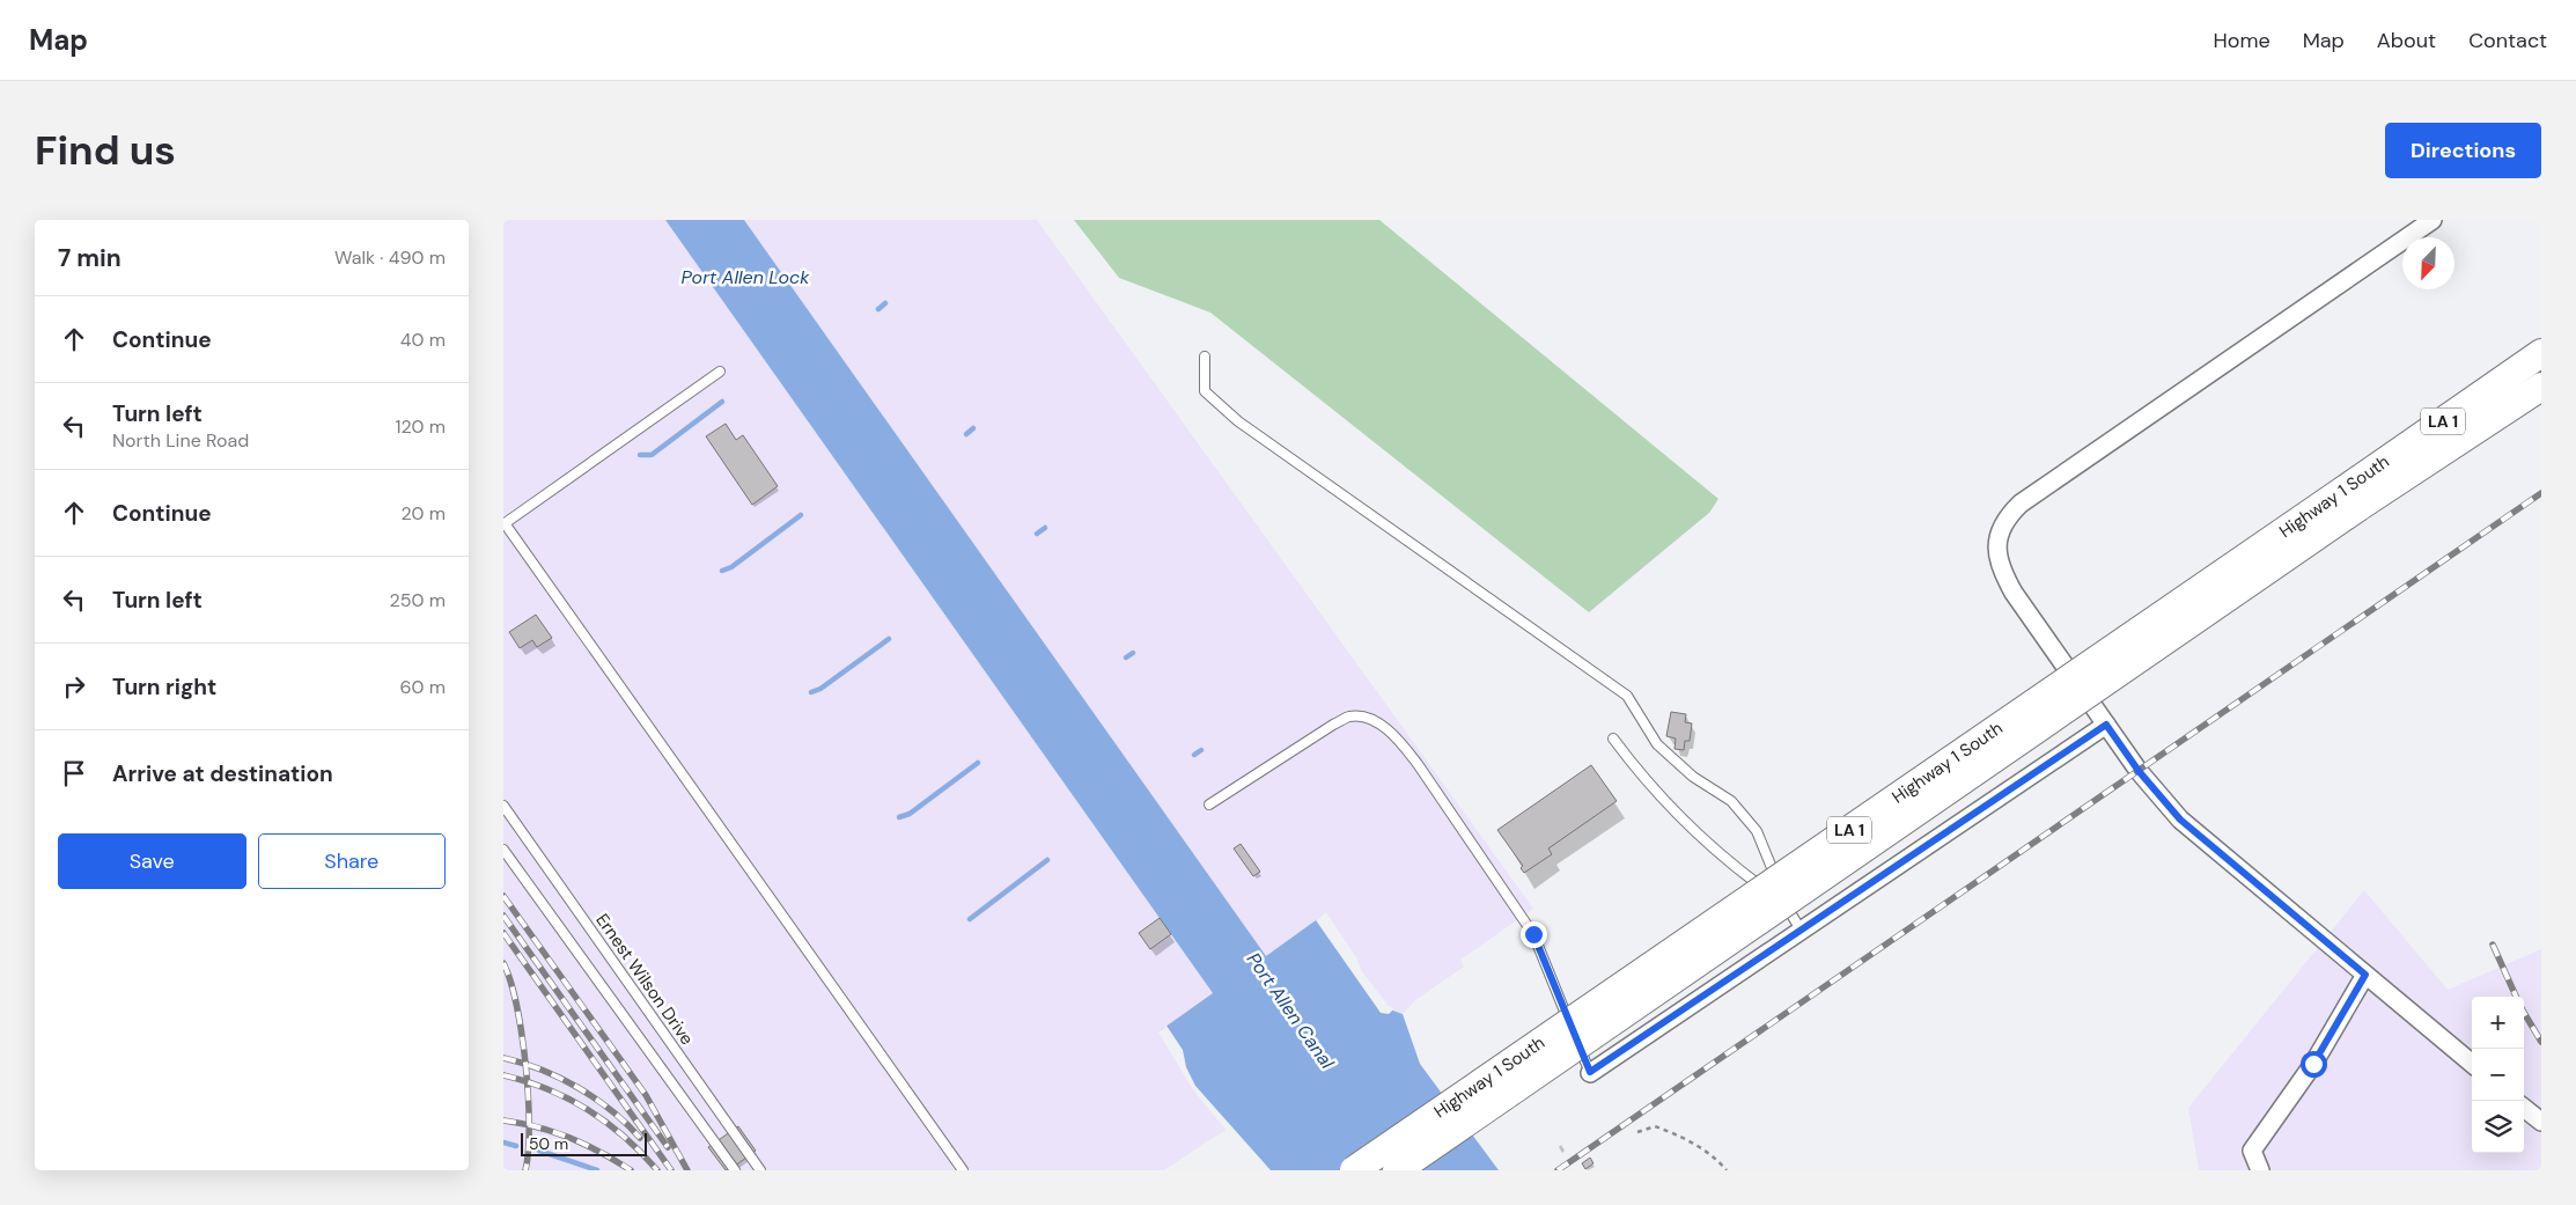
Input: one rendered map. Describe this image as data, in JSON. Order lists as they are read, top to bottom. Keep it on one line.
{"streets":{"highway":["LA 1","Highway 1 South"],"lane":["Ernest Wilson Drive"]},"water":["Port Allen Lock","Port Allen Canal"],"scale_bar":"50 m","north":"bottom left","page":{"header":"Map","nav":["Home","Map","About","Contact"],"buttons":["Directions",["Save","Share"]],"title":"Find us","heading":["7 min","Walk · 490 m"],"list":[["Continue","40 m"],["Turn left","North Line Road","120 m"],["Continue","20 m"],["Turn left","250 m"],["Turn right","60 m"],"Arrive at destination"],"map_buttons":["+","−"],"scale":"50 m"}}
